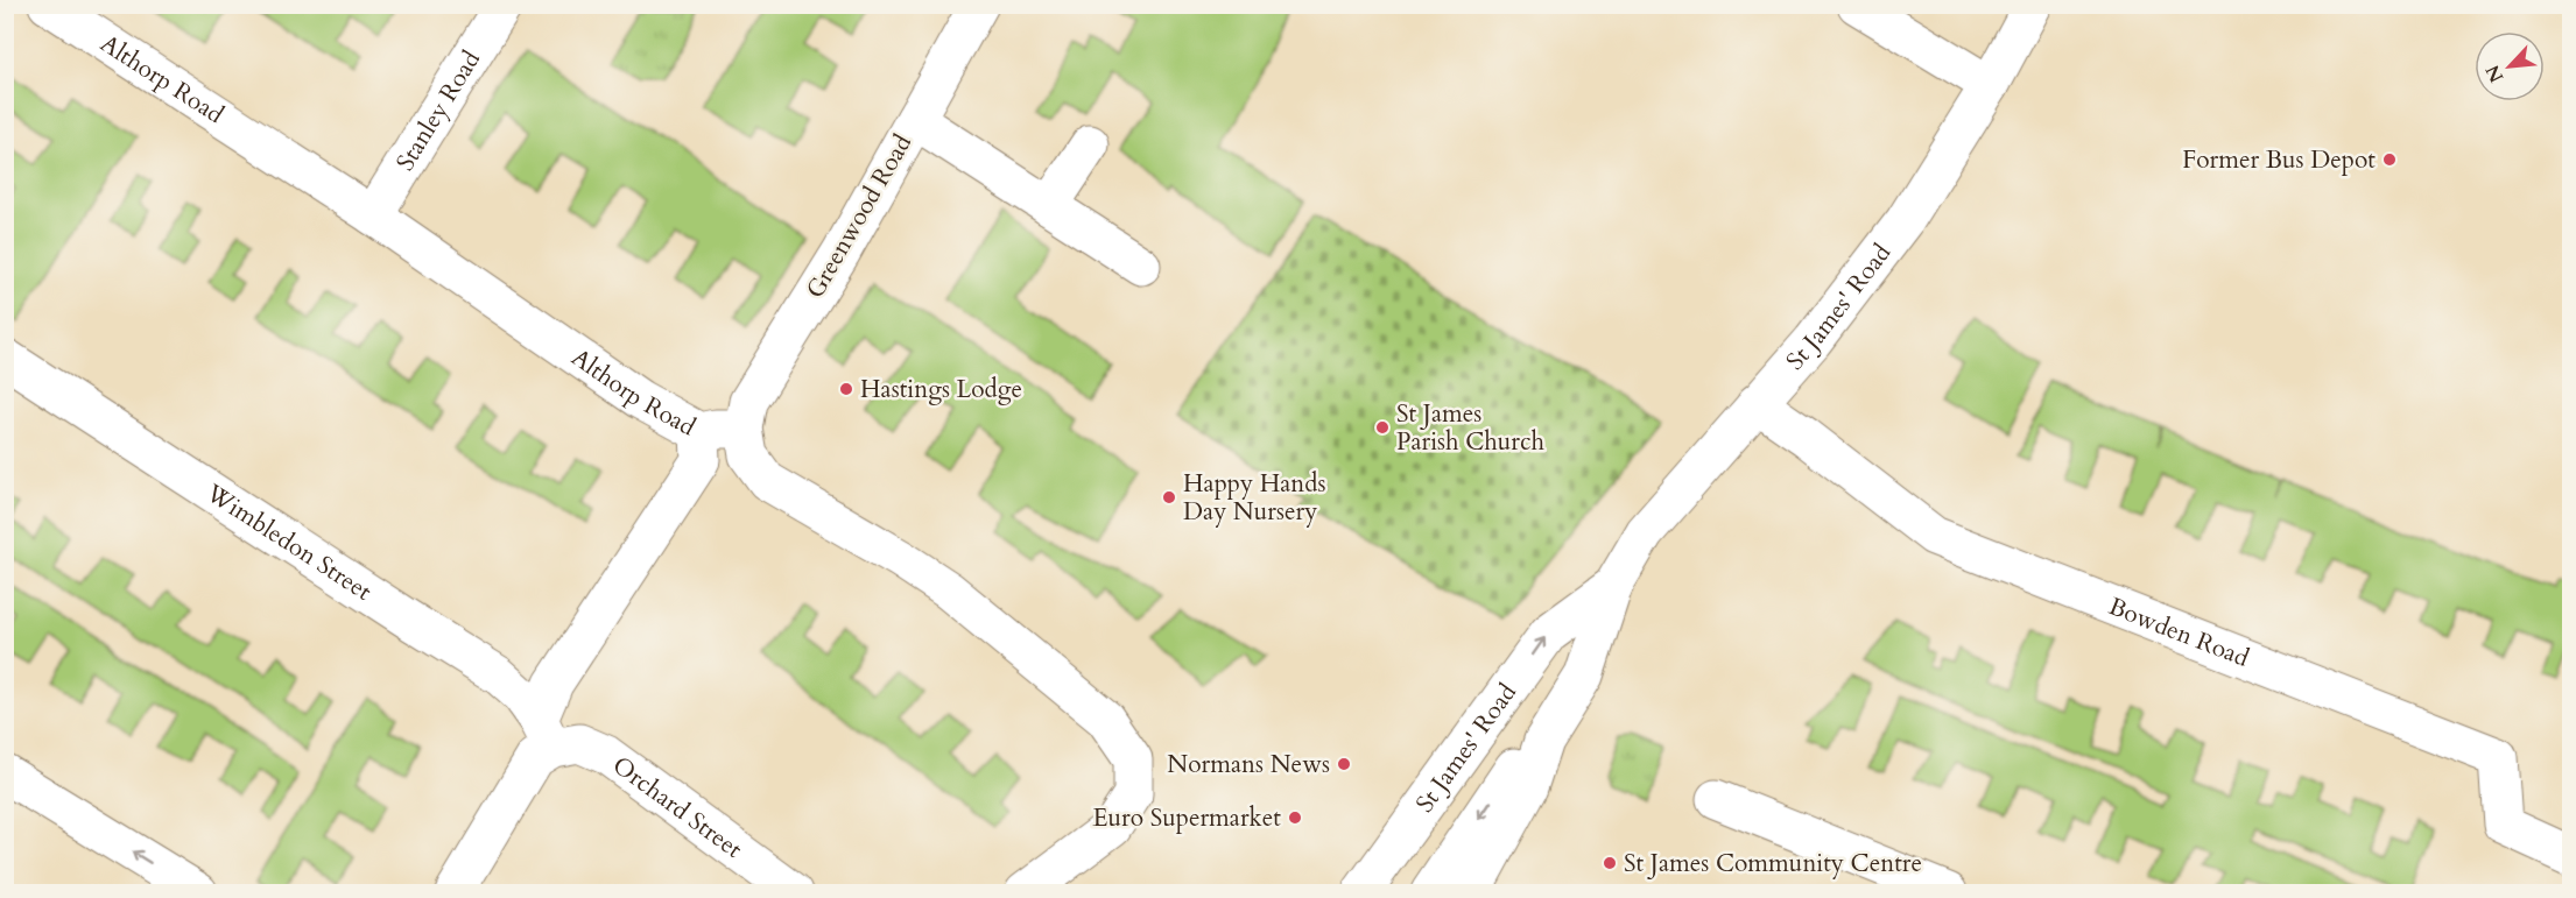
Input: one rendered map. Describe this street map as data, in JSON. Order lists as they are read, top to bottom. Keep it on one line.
{"streets":{"street":["Althorp Road","Stanley Road","Greenwood Road","St James' Road","Wimbledon Street","Bowden Road","Orchard Street"]},"crossings":[["Althorp Road","Stanley Road"],["Althorp Road","Greenwood Road"],["St James' Road","Bowden Road"],["Wimbledon Street","Orchard Street"]],"places":["Former Bus Depot","Hastings Lodge","St James Parish Church","Happy Hands Day Nursery","Normans News","Euro Supermarket","St James Community Centre"],"north":"bottom left"}
